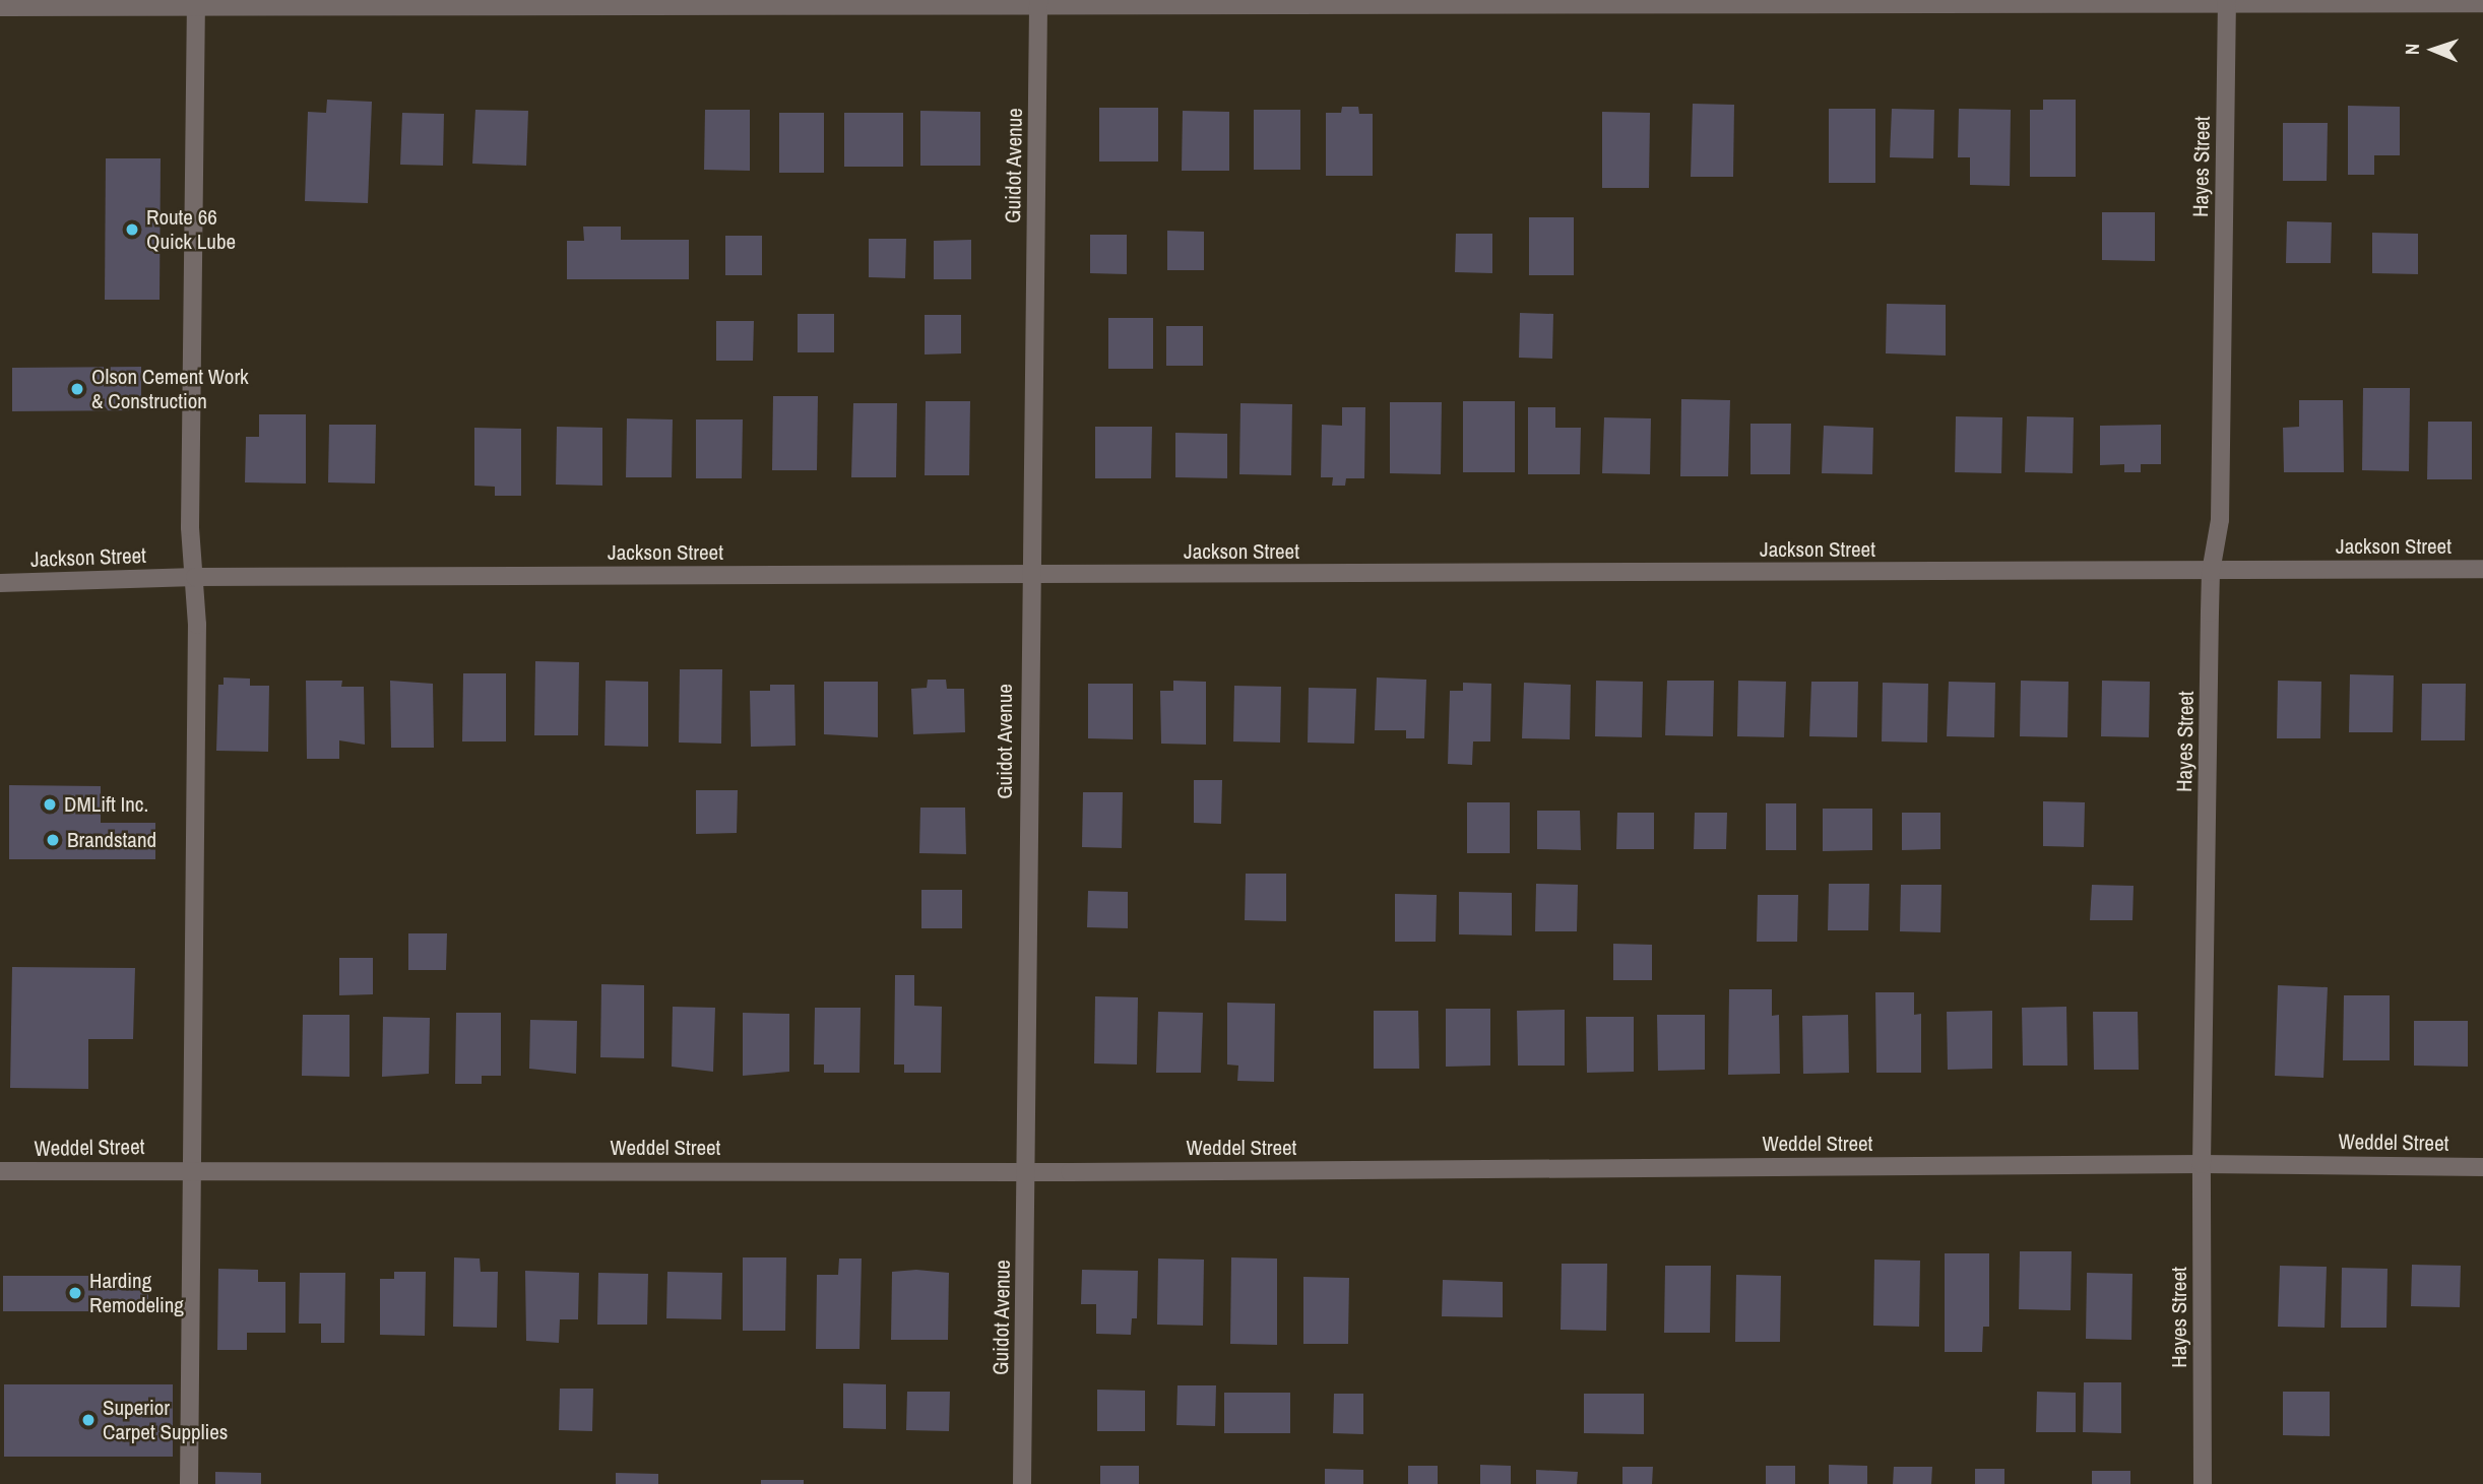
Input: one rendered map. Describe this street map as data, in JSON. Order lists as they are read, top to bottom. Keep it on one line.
{"streets":{"street":["Guidot Avenue","Hayes Street","Jackson Street","Weddel Street"]},"crossings":[["Guidot Avenue","Jackson Street"],["Guidot Avenue","Weddel Street"],["Hayes Street","Jackson Street"],["Hayes Street","Weddel Street"]],"places":["Route 66 Quick Lube","Olson Cement Work & Construction","DMLift Inc.","Brandstand","Harding Remodeling","Superior Carpet Supplies"],"north":"left"}
